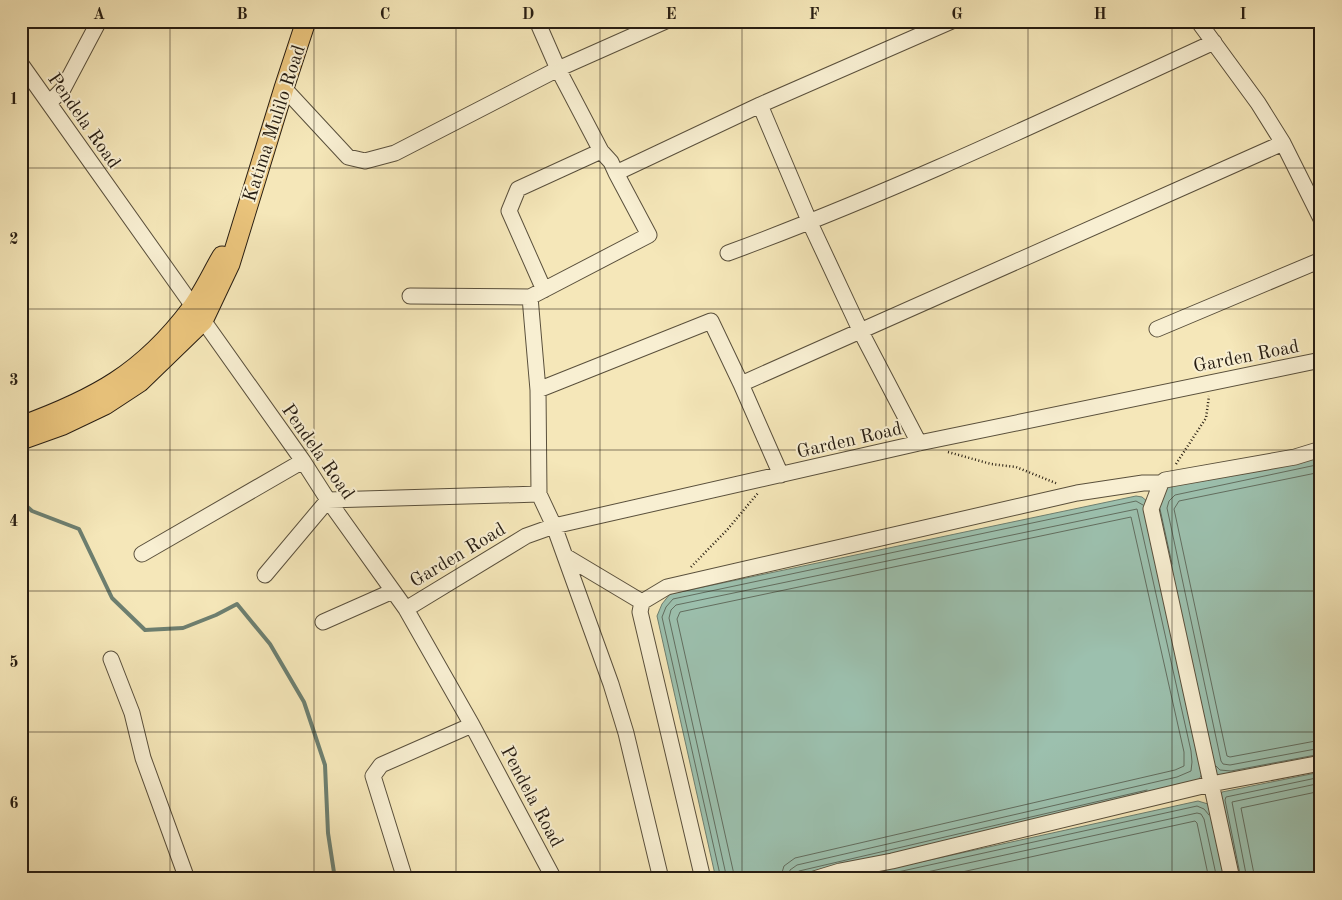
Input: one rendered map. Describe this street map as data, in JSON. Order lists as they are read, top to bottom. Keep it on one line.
{"streets":{"main road":["Katima Mulilo Road"],"street":["Pendela Road","Garden Road"]},"crossings":[["Pendela Road","Katima Mulilo Road"],["Pendela Road","Garden Road"]],"grid":{"columns":["A","B","C","D","E","F","G","H","I"],"rows":["1","2","3","4","5","6"]}}
